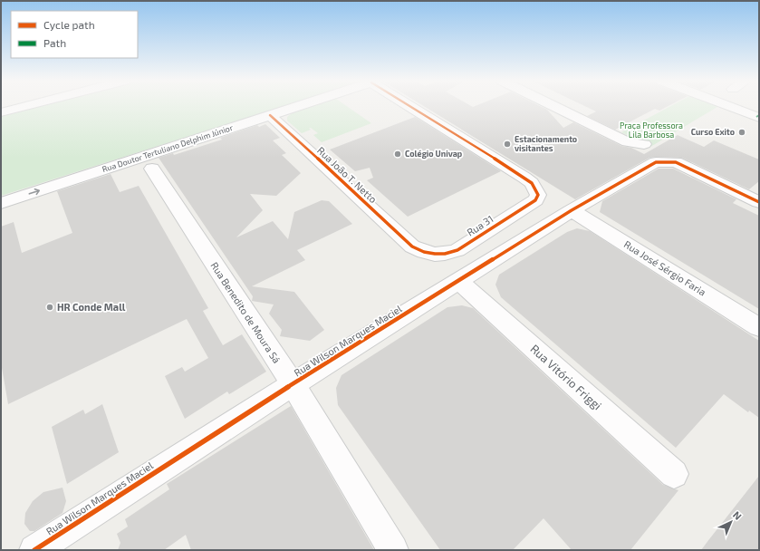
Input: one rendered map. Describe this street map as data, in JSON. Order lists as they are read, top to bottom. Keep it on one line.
{"streets":{"street":["Rua Doutor Tertuliano Delphim Júnior","Rua João T. Netto","Rua 31","Rua José Sérgio Faria","Rua Benedito de Moura Sá","Rua Wilson Marques Maciel","Rua Vitório Friggi"]},"crossings":[["Rua Doutor Tertuliano Delphim Júnior","Rua João T. Netto"],["Rua João T. Netto","Rua 31"],["Rua José Sérgio Faria","Rua Wilson Marques Maciel"],["Rua Benedito de Moura Sá","Rua Wilson Marques Maciel"],["Rua Wilson Marques Maciel","Rua Vitório Friggi"]],"one_way":["Rua Doutor Tertuliano Delphim Júnior"],"parks":["Praça Professora Lila Barbosa"],"places":["Curso Exito","Estacionamento visitantes","Colégio Univap","HR Conde Mall"],"legend":["Cycle path","Path"],"north":"top right"}
